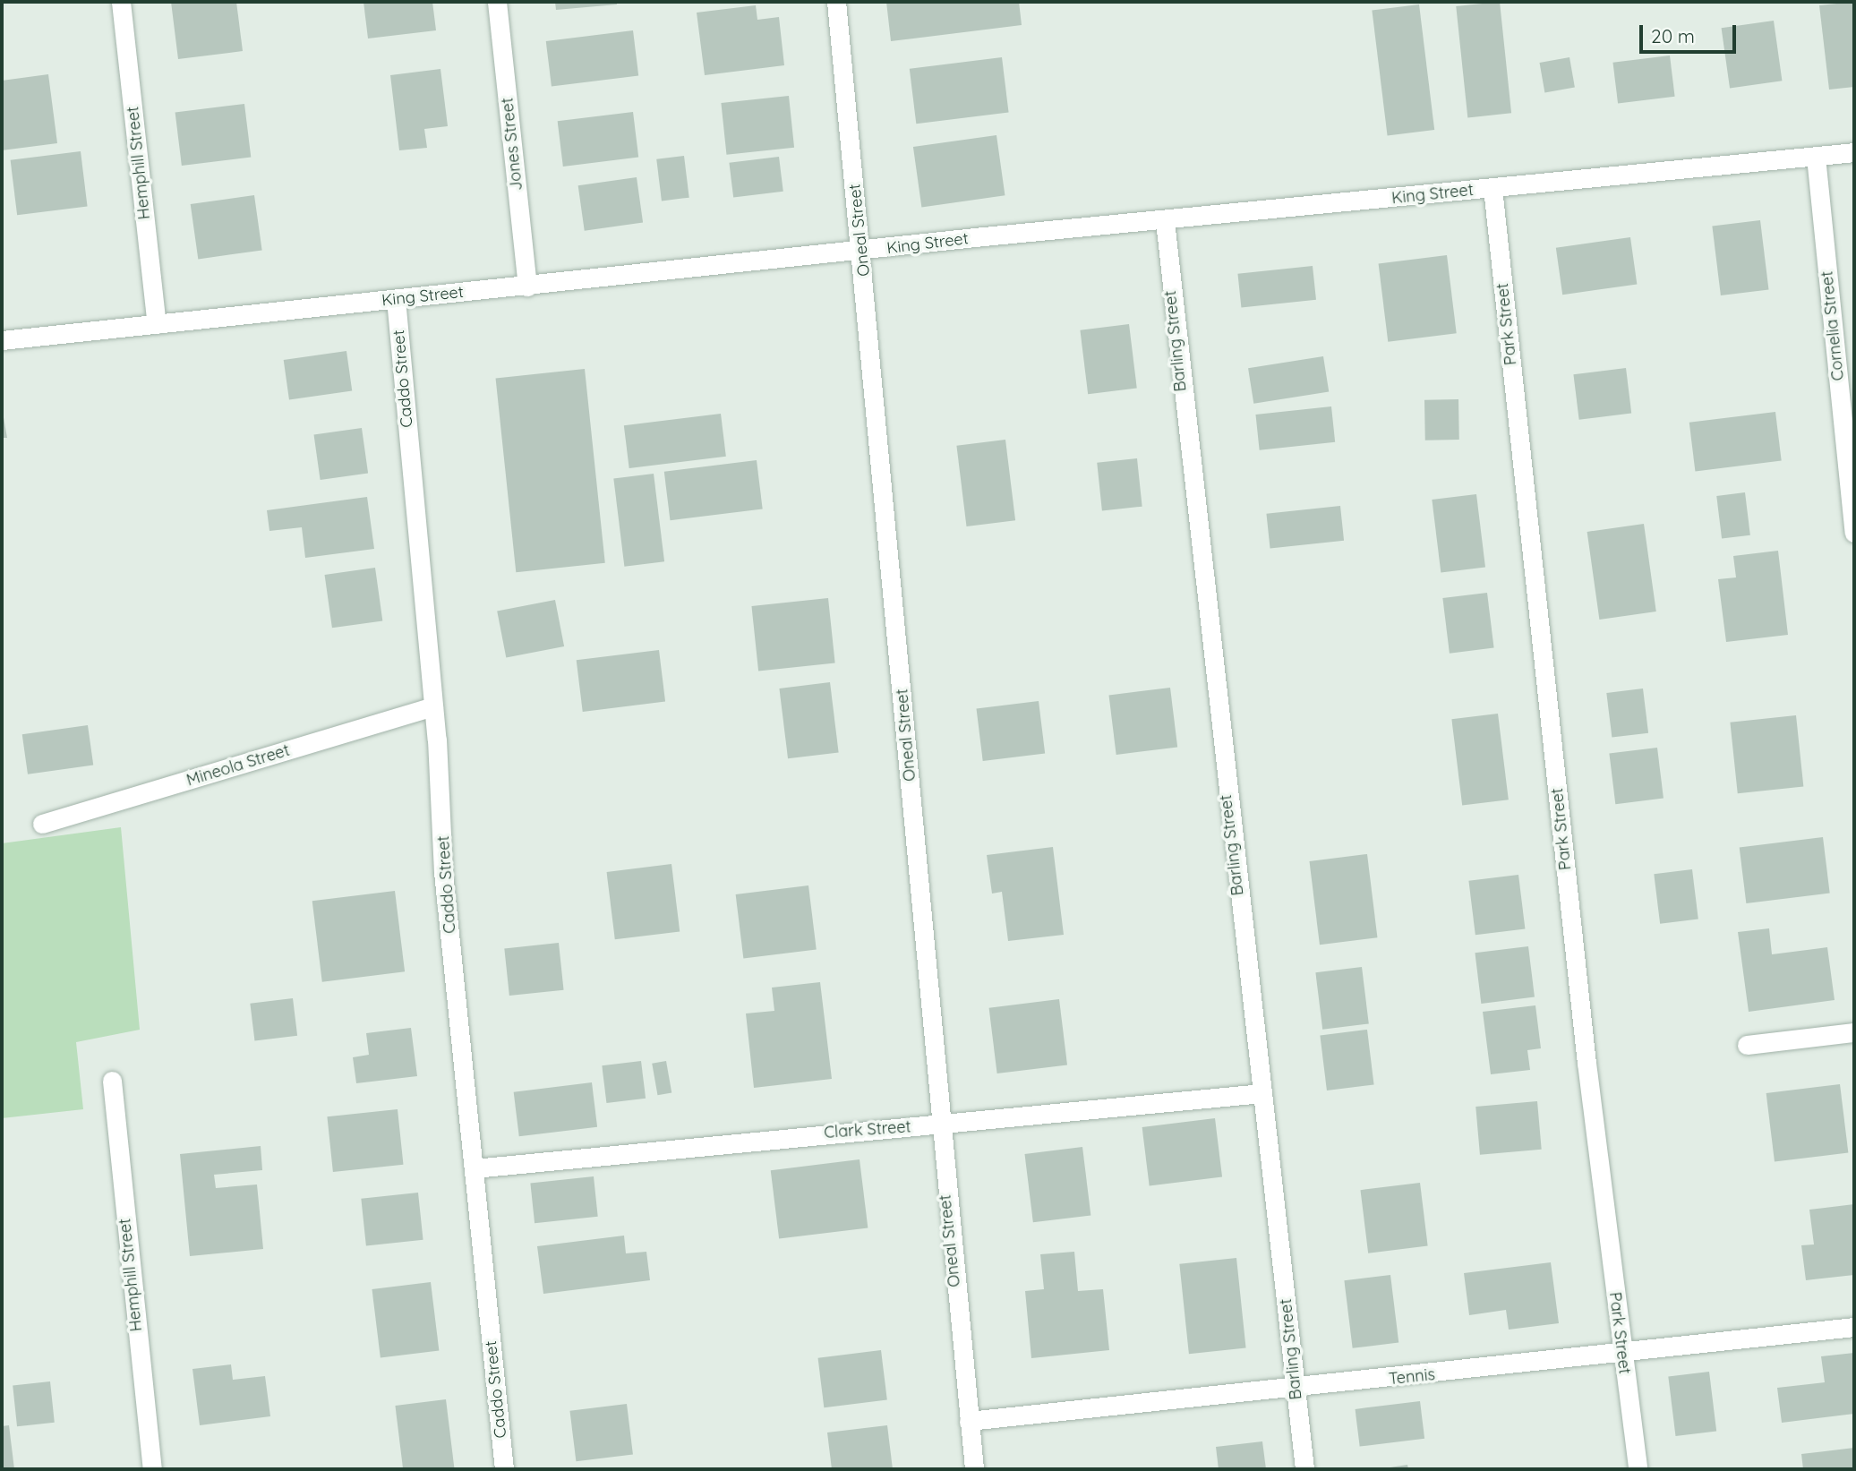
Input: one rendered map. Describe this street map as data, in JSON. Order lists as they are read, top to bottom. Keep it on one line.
{"streets":{"street":["Jones Street","Hemphill Street","King Street","Oneal Street","Park Street","Cornelia Street","Barling Street","Caddo Street","Mineola Street","Clark Street","Tennis"]},"crossings":[["Jones Street","King Street"],["Hemphill Street","King Street"],["King Street","Oneal Street"],["King Street","Park Street"],["King Street","Cornelia Street"],["King Street","Barling Street"],["King Street","Caddo Street"],["Oneal Street","Clark Street"],["Oneal Street","Tennis"],["Park Street","Tennis"],["Barling Street","Clark Street"],["Barling Street","Tennis"],["Caddo Street","Mineola Street"],["Caddo Street","Clark Street"]],"scale_bar":"20 m"}
